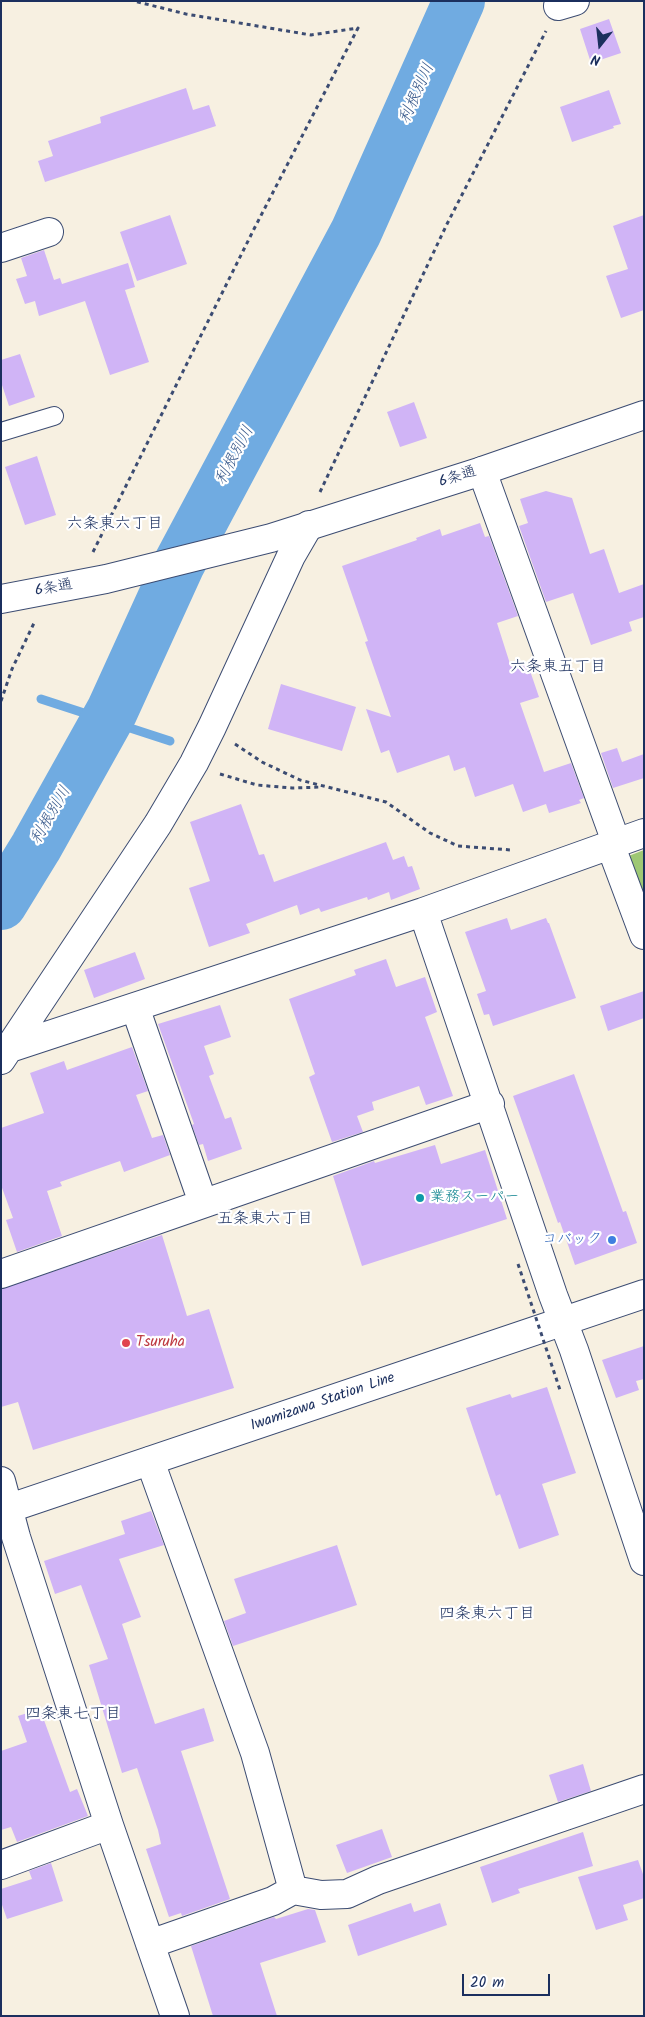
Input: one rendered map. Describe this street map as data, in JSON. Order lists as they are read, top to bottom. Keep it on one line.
{"streets":{"street":["6条通","Iwamizawa Station Line"]},"districts":["六条東六丁目","六条東五丁目","五条東六丁目","四条東六丁目","四条東七丁目"],"water":["利根別川"],"places":["業務スーパー","コバック","Tsuruha"],"scale_bar":"20 m","north":"bottom"}
